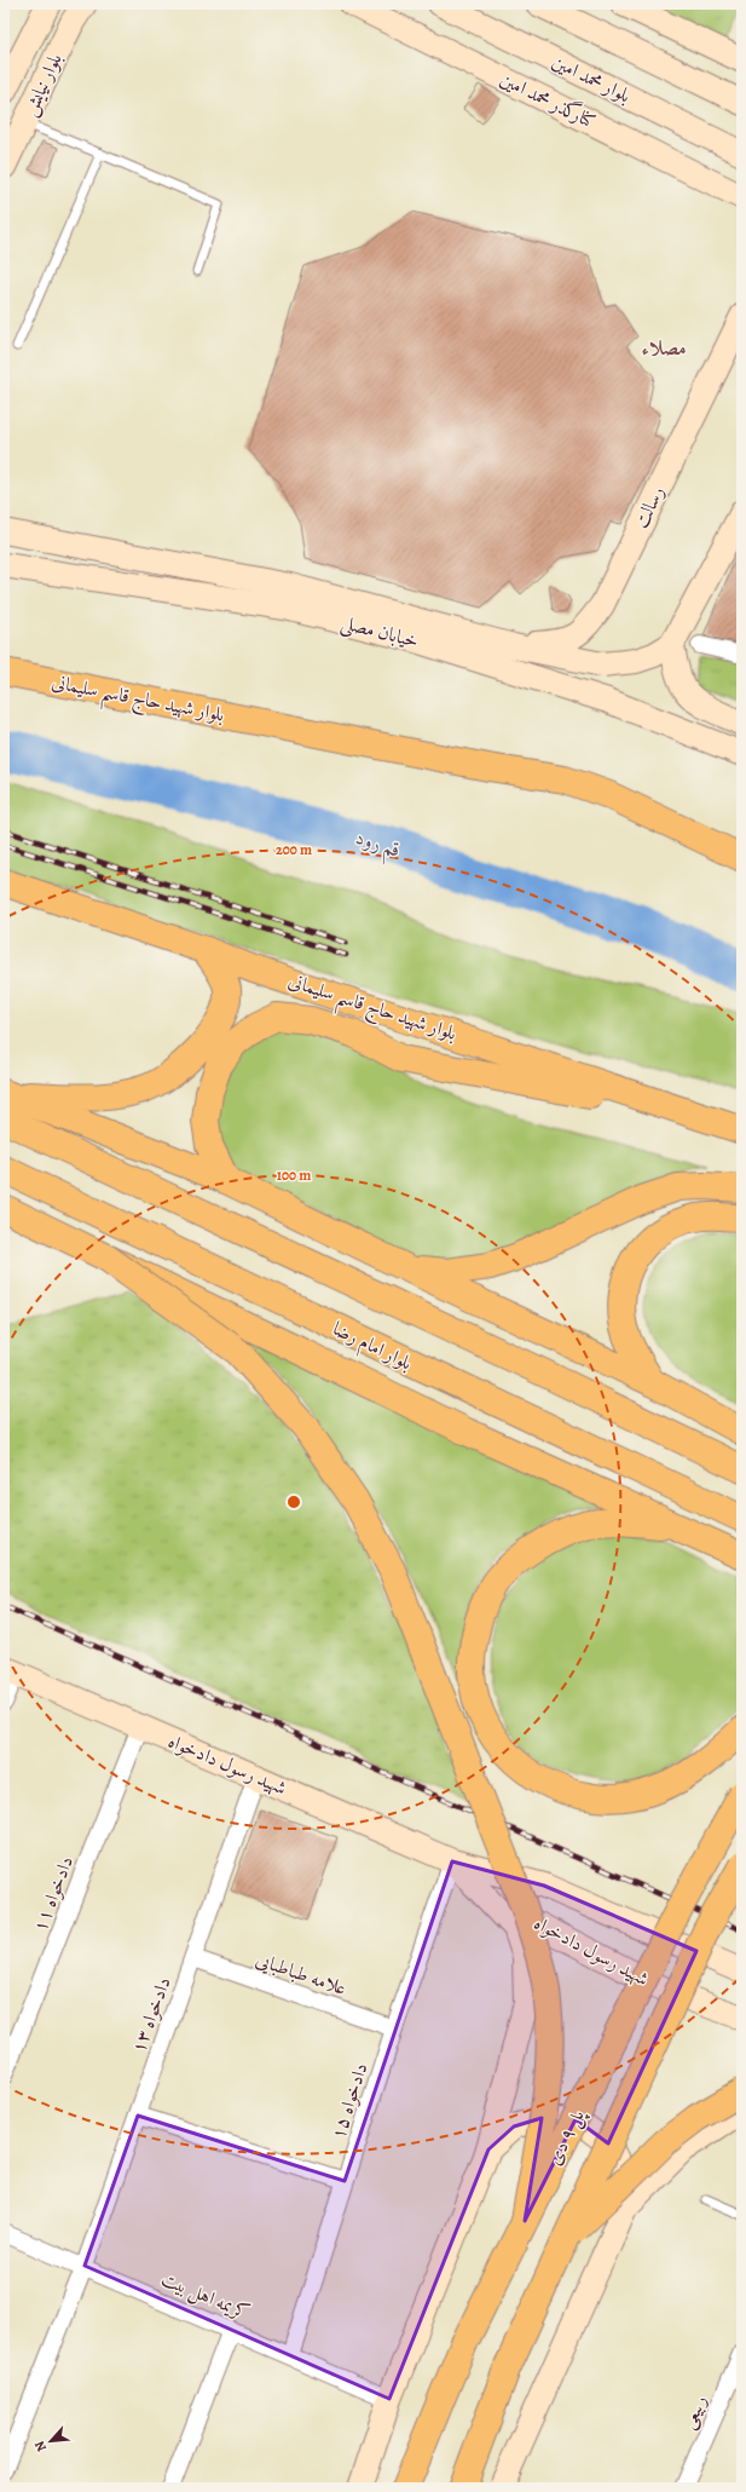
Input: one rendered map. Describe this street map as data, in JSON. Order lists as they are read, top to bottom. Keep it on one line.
{"streets":{"main road":["بلوار شهید حاج قاسم سلیمانی","بلوار امام رضا","پل ۹ دی"],"street":["بلوار محمد امین","بلوار نیایش","کنارگذر محمد امین","رسالت","خیابان مصلی","شهید رسول دادخواه","دادخواه ۱۱","علامه طباطبایی","دادخواه ۱۳","دادخواه ۱۵","کریمه اهل بیت","ربیعی"]},"crossings":[["رسالت","خیابان مصلی"],["شهید رسول دادخواه","دادخواه ۱۱"],["شهید رسول دادخواه","دادخواه ۱۳"],["شهید رسول دادخواه","دادخواه ۱۵"],["علامه طباطبایی","دادخواه ۱۳"],["علامه طباطبایی","دادخواه ۱۵"],["دادخواه ۱۳","کریمه اهل بیت"],["دادخواه ۱۵","کریمه اهل بیت"]],"districts":["مصلاء"],"water":["قم رود"],"north":"bottom left","rings":["200 m","100 m"]}
